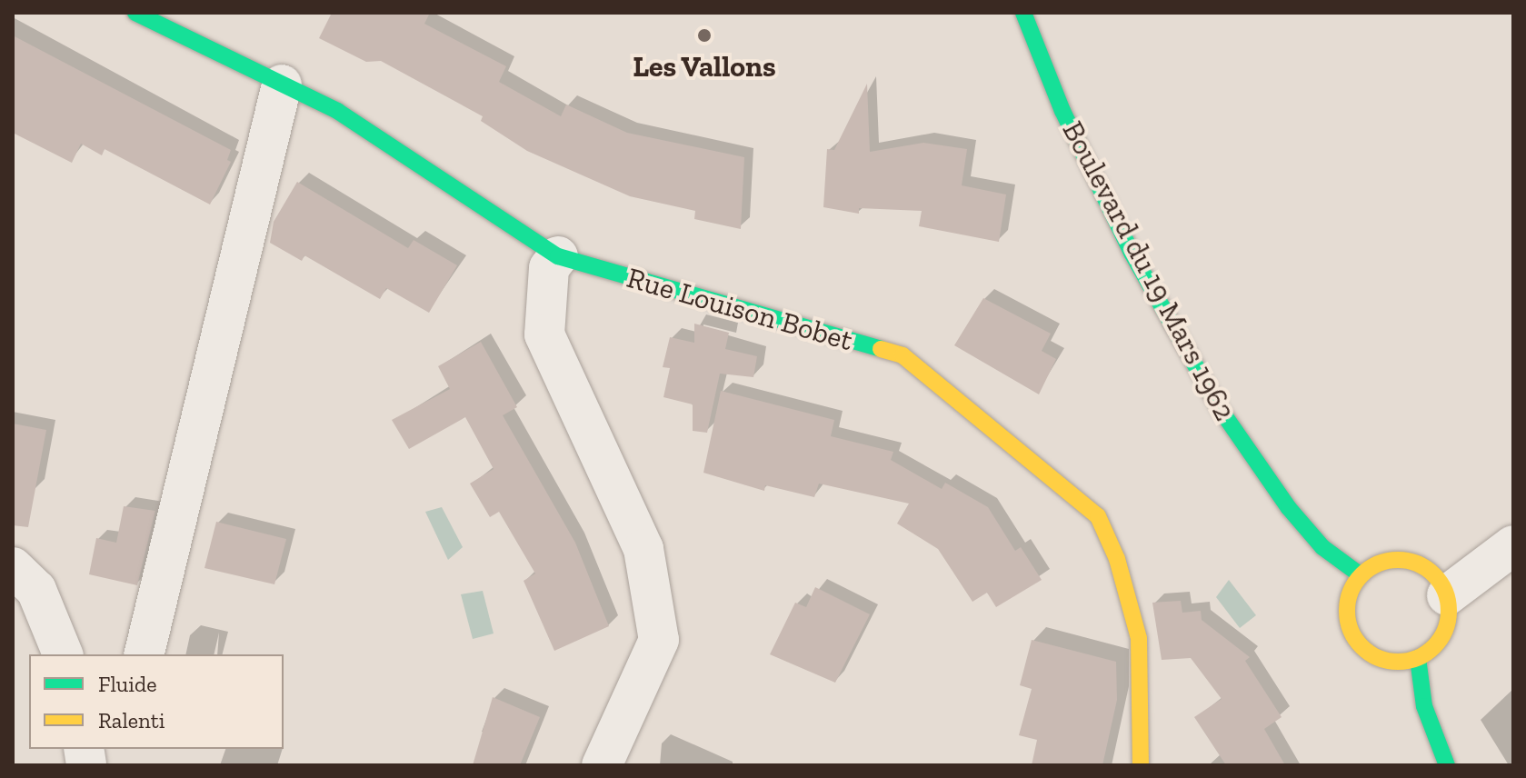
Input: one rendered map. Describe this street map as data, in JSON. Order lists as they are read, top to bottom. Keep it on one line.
{"streets":{"street":["Boulevard du 19 Mars 1962","Rue Louison Bobet"]},"places":["Les Vallons"],"legend":["Fluide","Ralenti"]}
